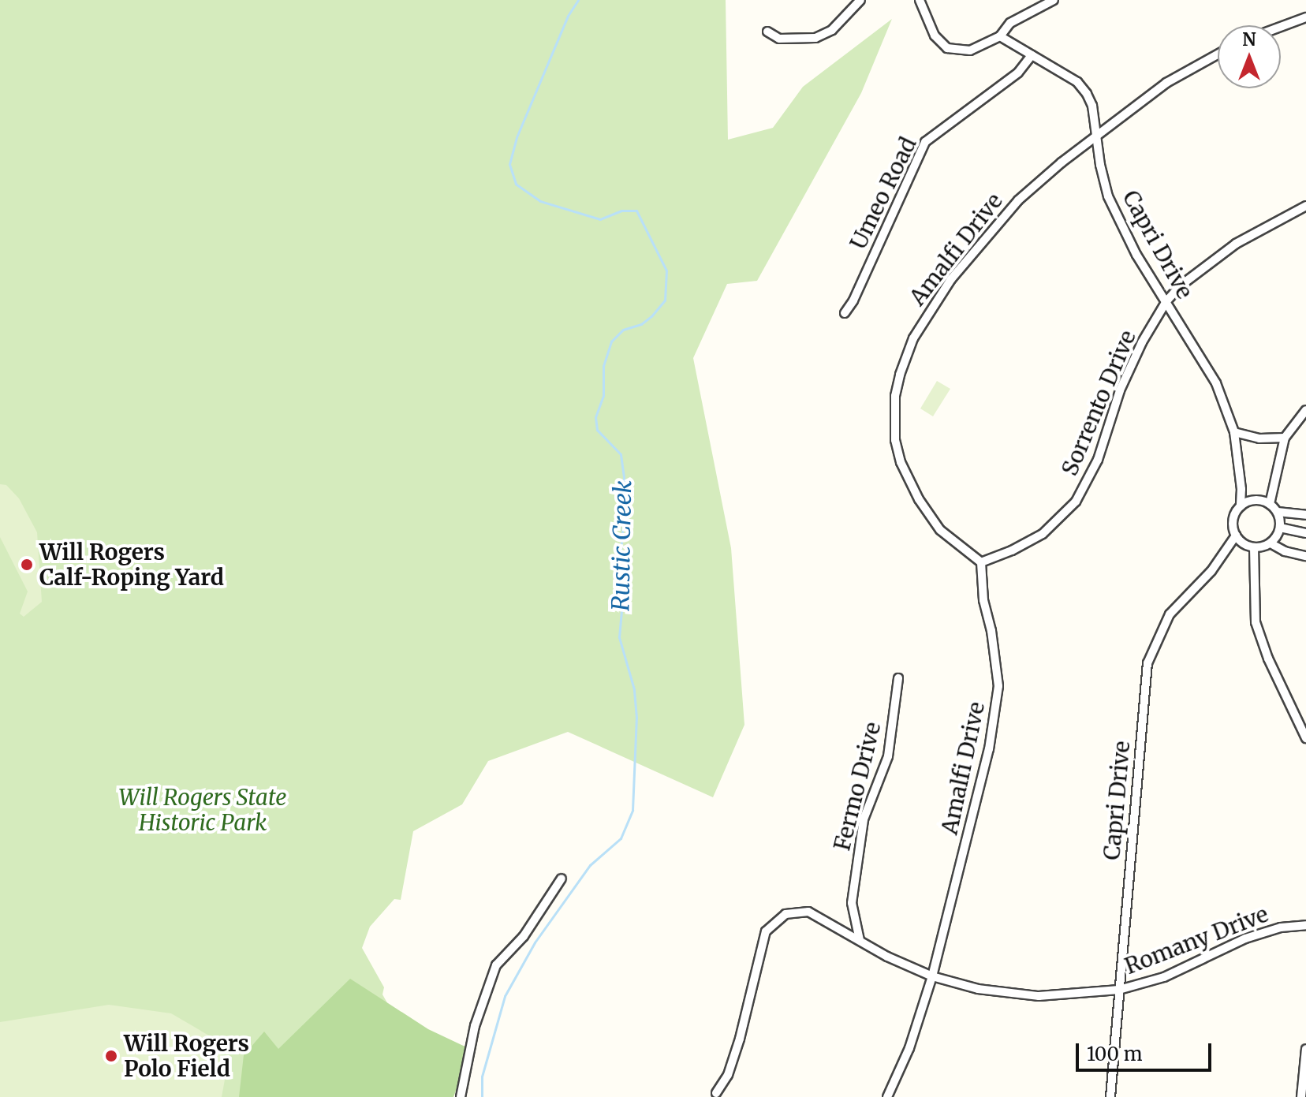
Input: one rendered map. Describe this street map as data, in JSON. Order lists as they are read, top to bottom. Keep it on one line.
{"streets":{"street":["Umeo Road","Capri Drive","Amalfi Drive","Sorrento Drive","Fermo Drive","Romany Drive"]},"crossings":[["Umeo Road","Capri Drive"],["Capri Drive","Amalfi Drive"],["Capri Drive","Sorrento Drive"],["Capri Drive","Romany Drive"],["Amalfi Drive","Sorrento Drive"],["Amalfi Drive","Romany Drive"],["Fermo Drive","Romany Drive"]],"water":["Rustic Creek"],"parks":["Will Rogers State Historic Park"],"places":["Will Rogers Calf-Roping Yard","Will Rogers Polo Field"],"scale_bar":"100 m","north":"top"}
